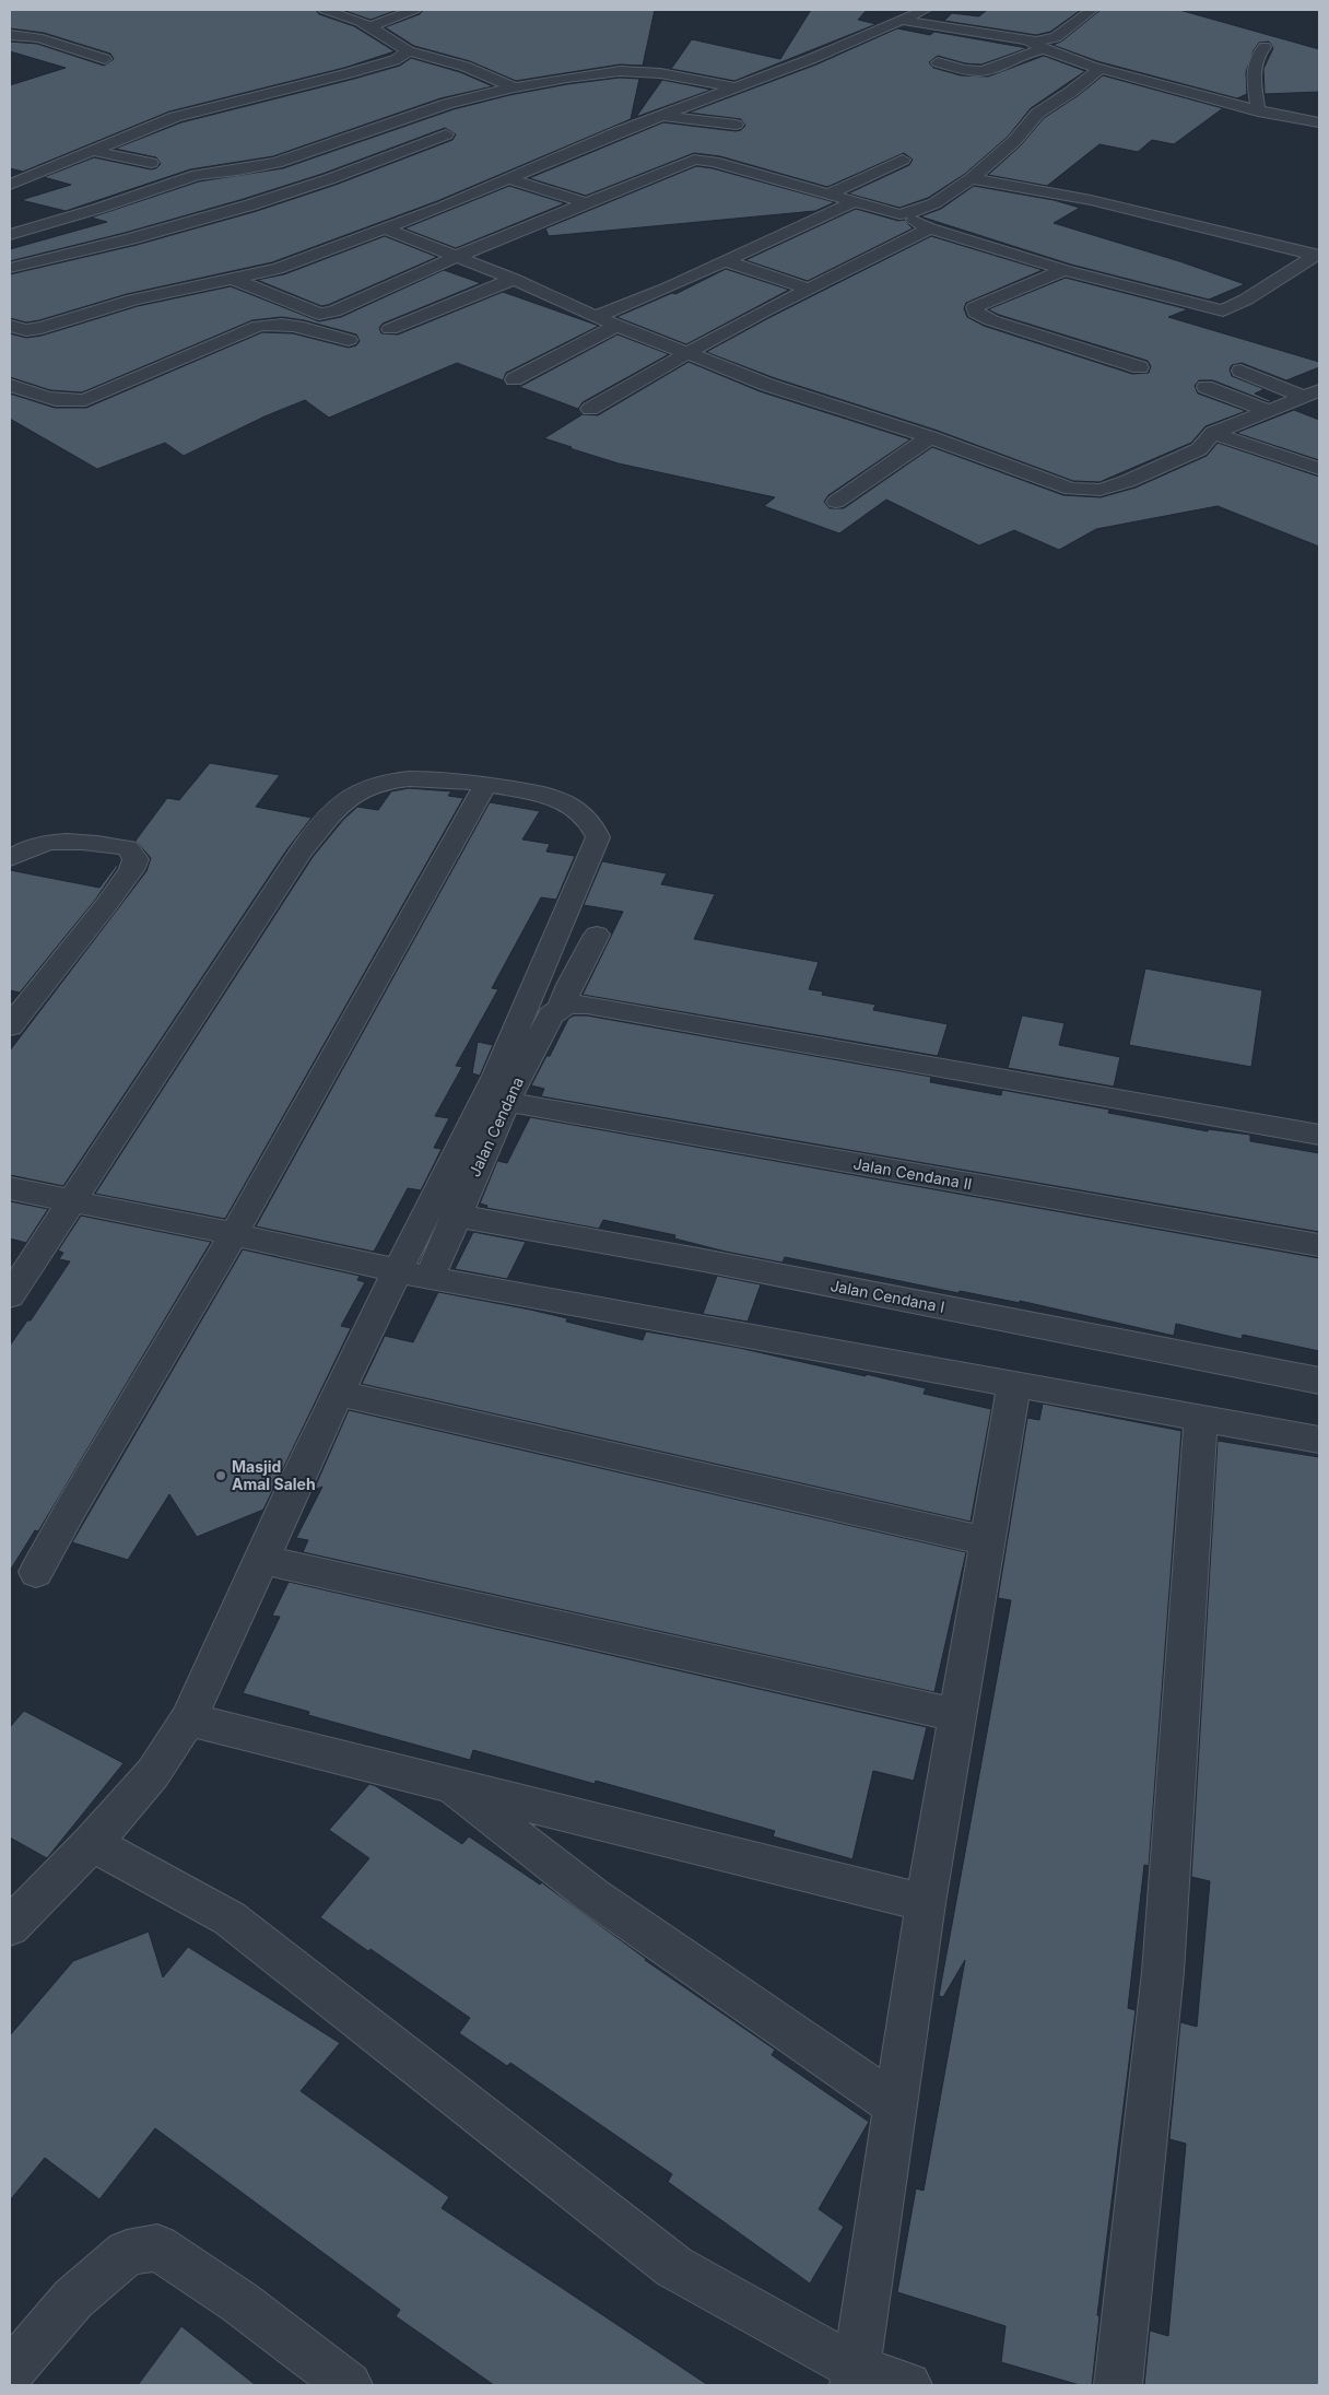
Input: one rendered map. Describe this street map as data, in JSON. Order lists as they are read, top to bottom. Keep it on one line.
{"streets":{"street":["Jalan Cendana","Jalan Cendana II","Jalan Cendana I"]},"crossings":[["Jalan Cendana","Jalan Cendana II"],["Jalan Cendana","Jalan Cendana I"]],"places":["Masjid Amal Saleh"]}
